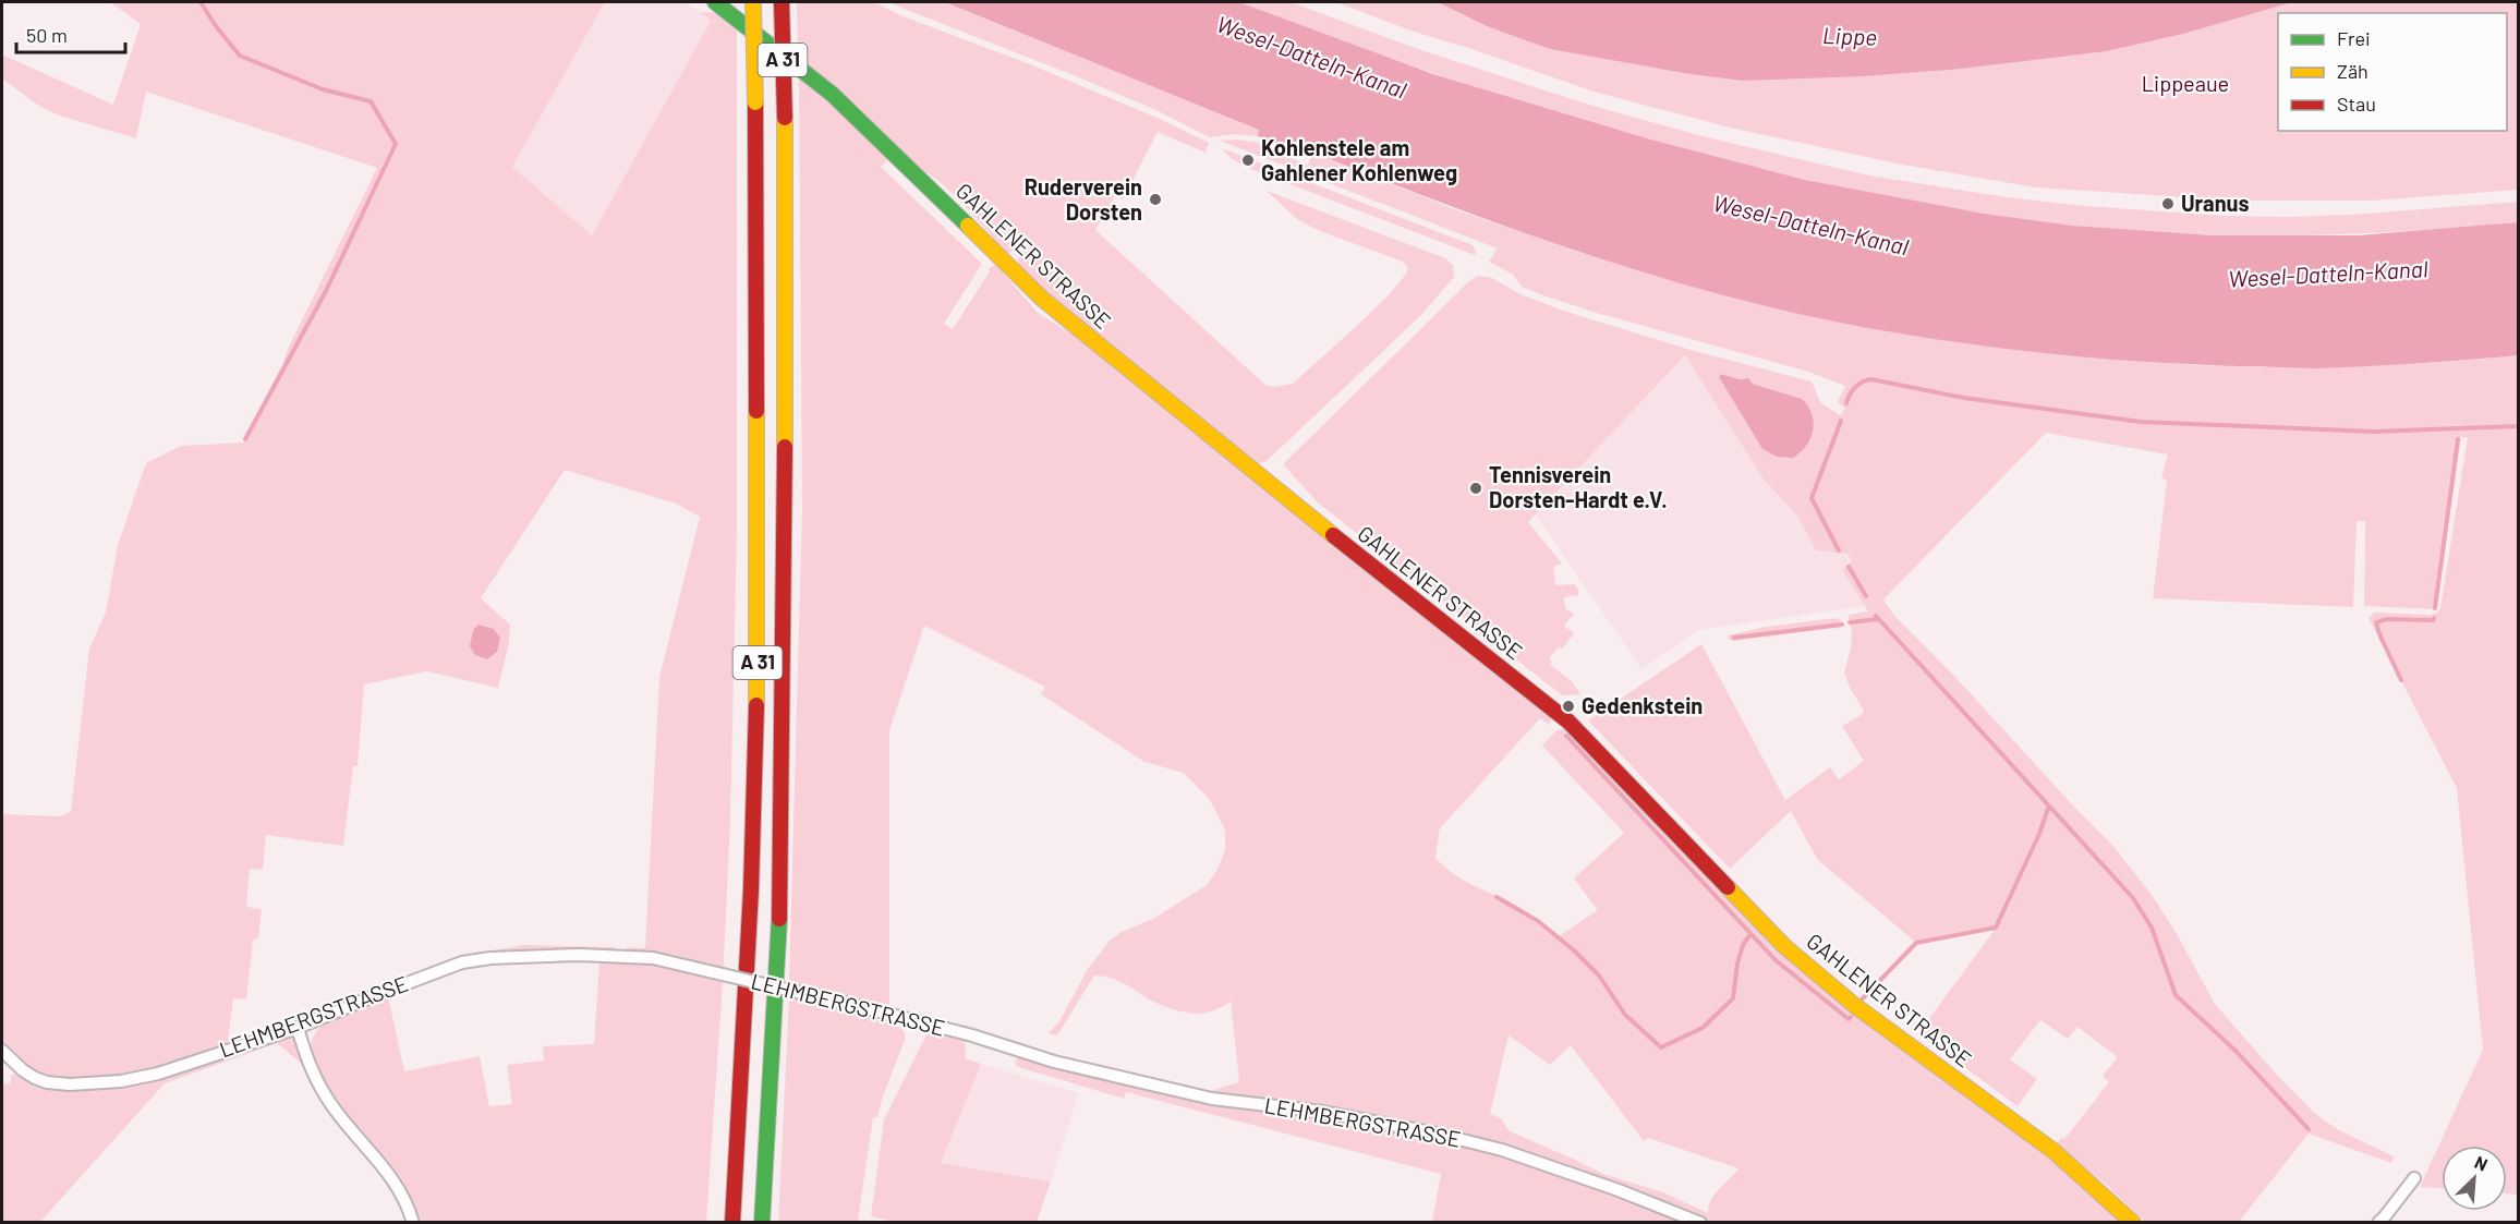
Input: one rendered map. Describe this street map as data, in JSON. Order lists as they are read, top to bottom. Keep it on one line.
{"streets":{"main road":["A 31","GAHLENER STRASSE"],"street":["LEHMBERGSTRASSE"]},"water":["Lippe","Wesel-Datteln-Kanal"],"parks":["Lippeaue"],"places":["Kohlenstele am Gahlener Kohlenweg","Ruderverein Dorsten","Uranus","Tennisverein Dorsten-Hardt e.V.","Gedenkstein"],"legend":["Frei","Zäh","Stau"],"scale_bar":"50 m","north":"top right"}
